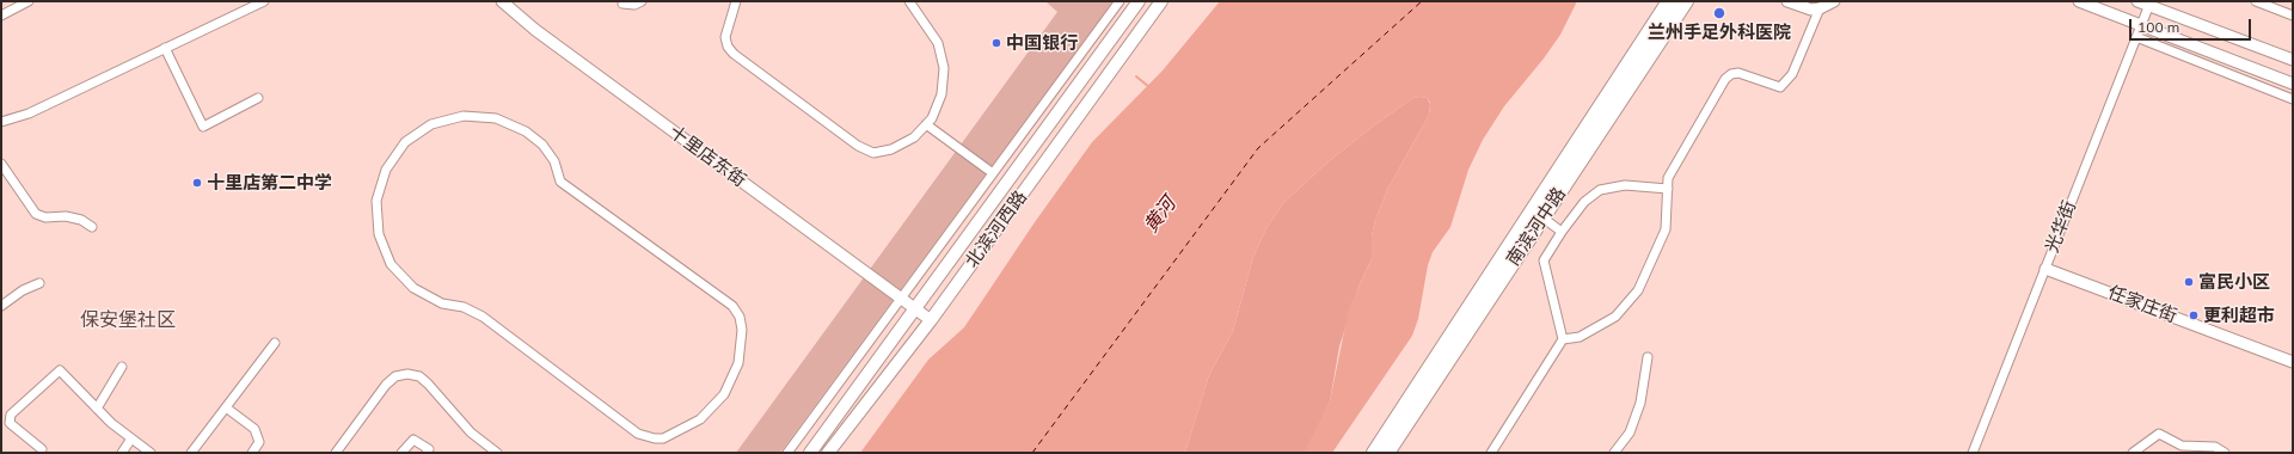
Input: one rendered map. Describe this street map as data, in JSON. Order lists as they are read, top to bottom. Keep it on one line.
{"streets":{"highway":["南滨河中路"],"main road":["北滨河西路"],"street":["十里店东街","光华街","任家庄街"]},"crossings":[["十里店东街","北滨河西路"],["光华街","任家庄街"]],"districts":["保安堡社区"],"water":["黄河"],"places":["兰州手足外科医院","中国银行","十里店第二中学","富民小区","更利超市"],"scale_bar":"100 m"}
